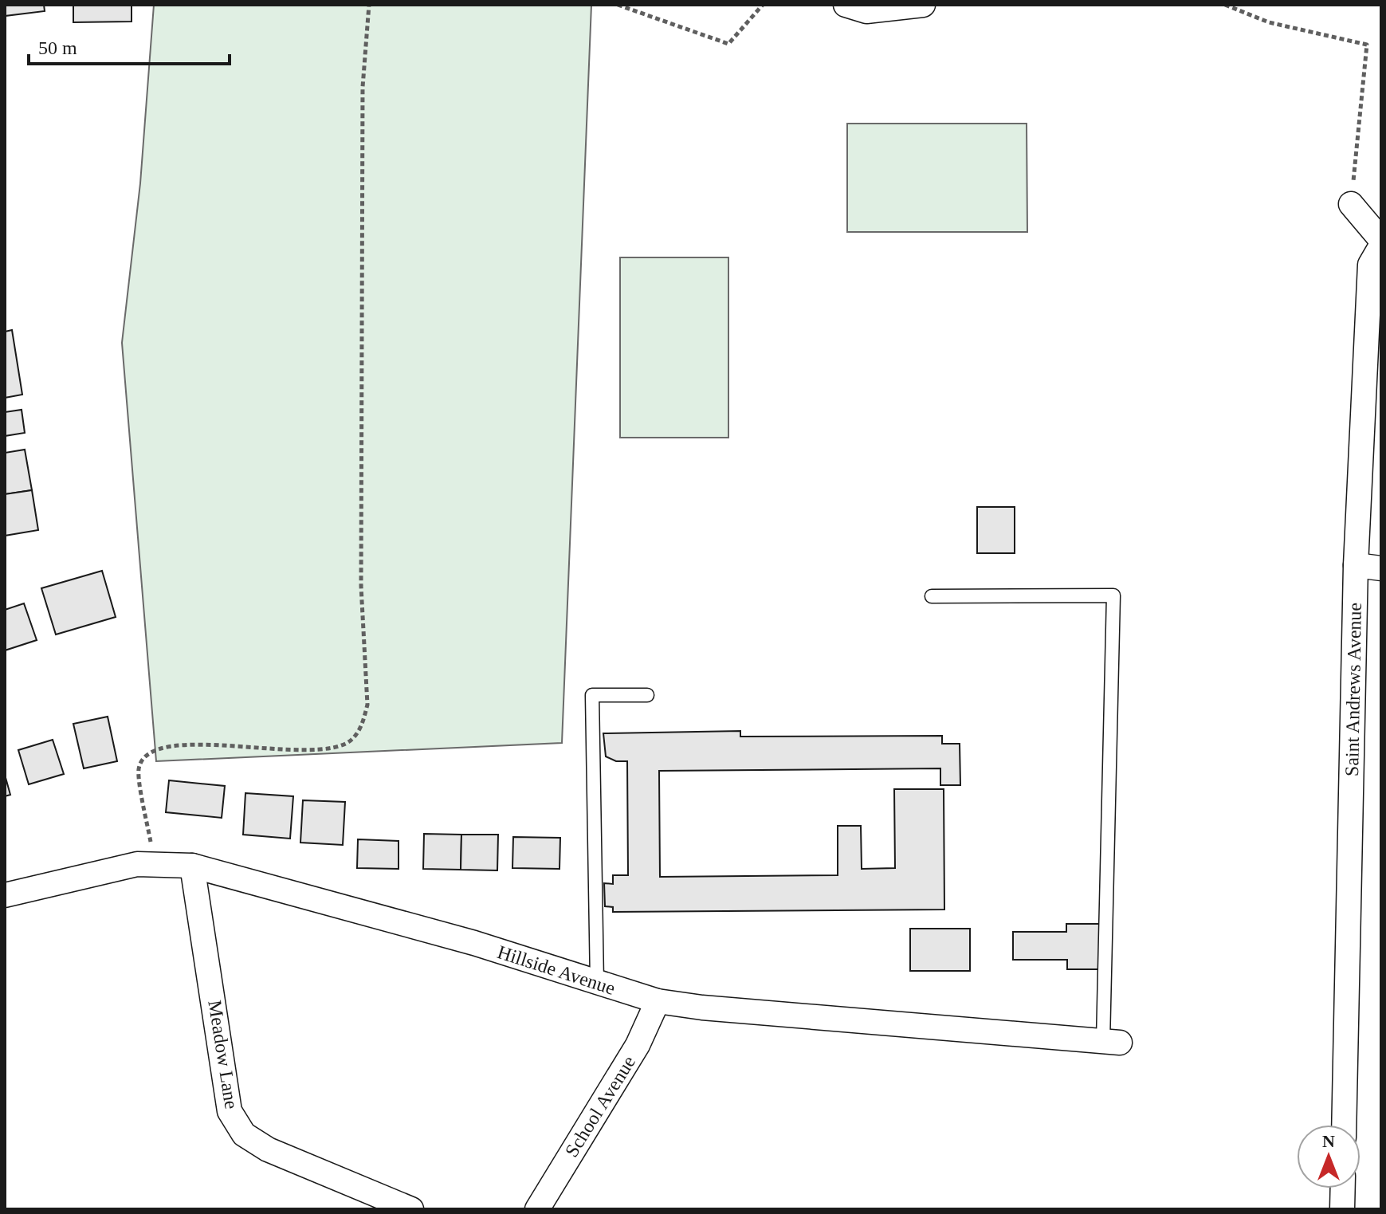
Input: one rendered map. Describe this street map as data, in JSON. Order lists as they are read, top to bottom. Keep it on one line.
{"streets":{"street":["Saint Andrews Avenue","Hillside Avenue","Meadow Lane","School Avenue"]},"crossings":[["Hillside Avenue","Meadow Lane"],["Hillside Avenue","School Avenue"]],"scale_bar":"50 m","north":"top"}
